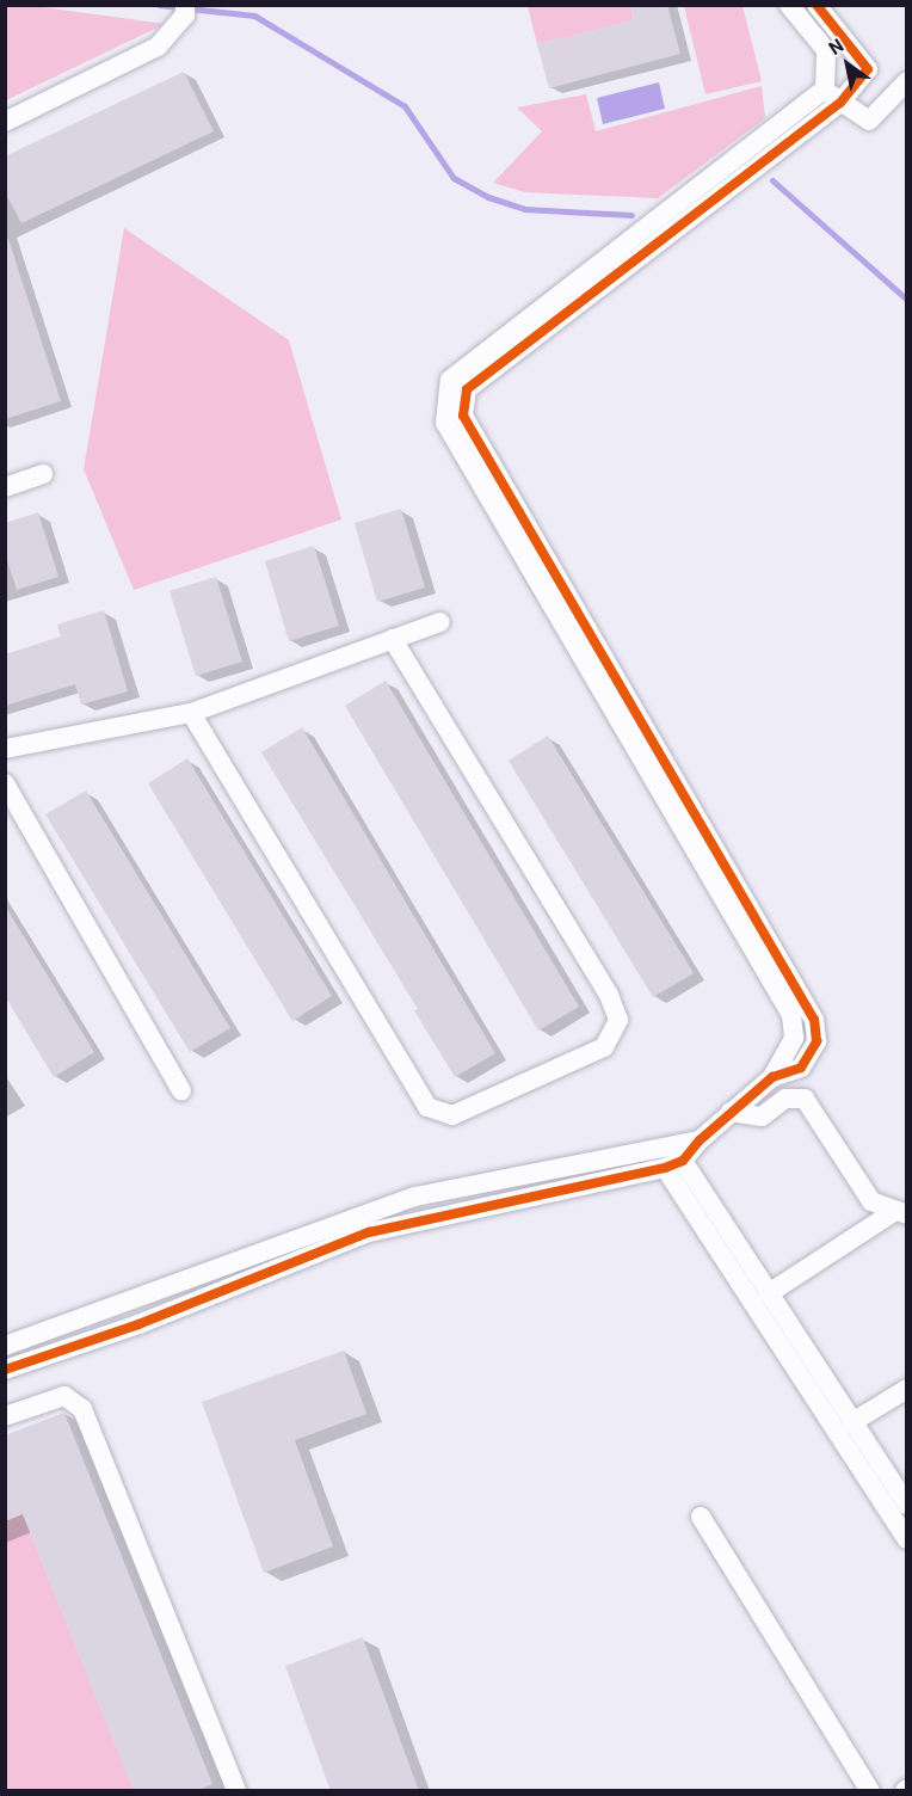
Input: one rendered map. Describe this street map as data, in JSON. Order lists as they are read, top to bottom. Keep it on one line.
{"north":"top left"}
